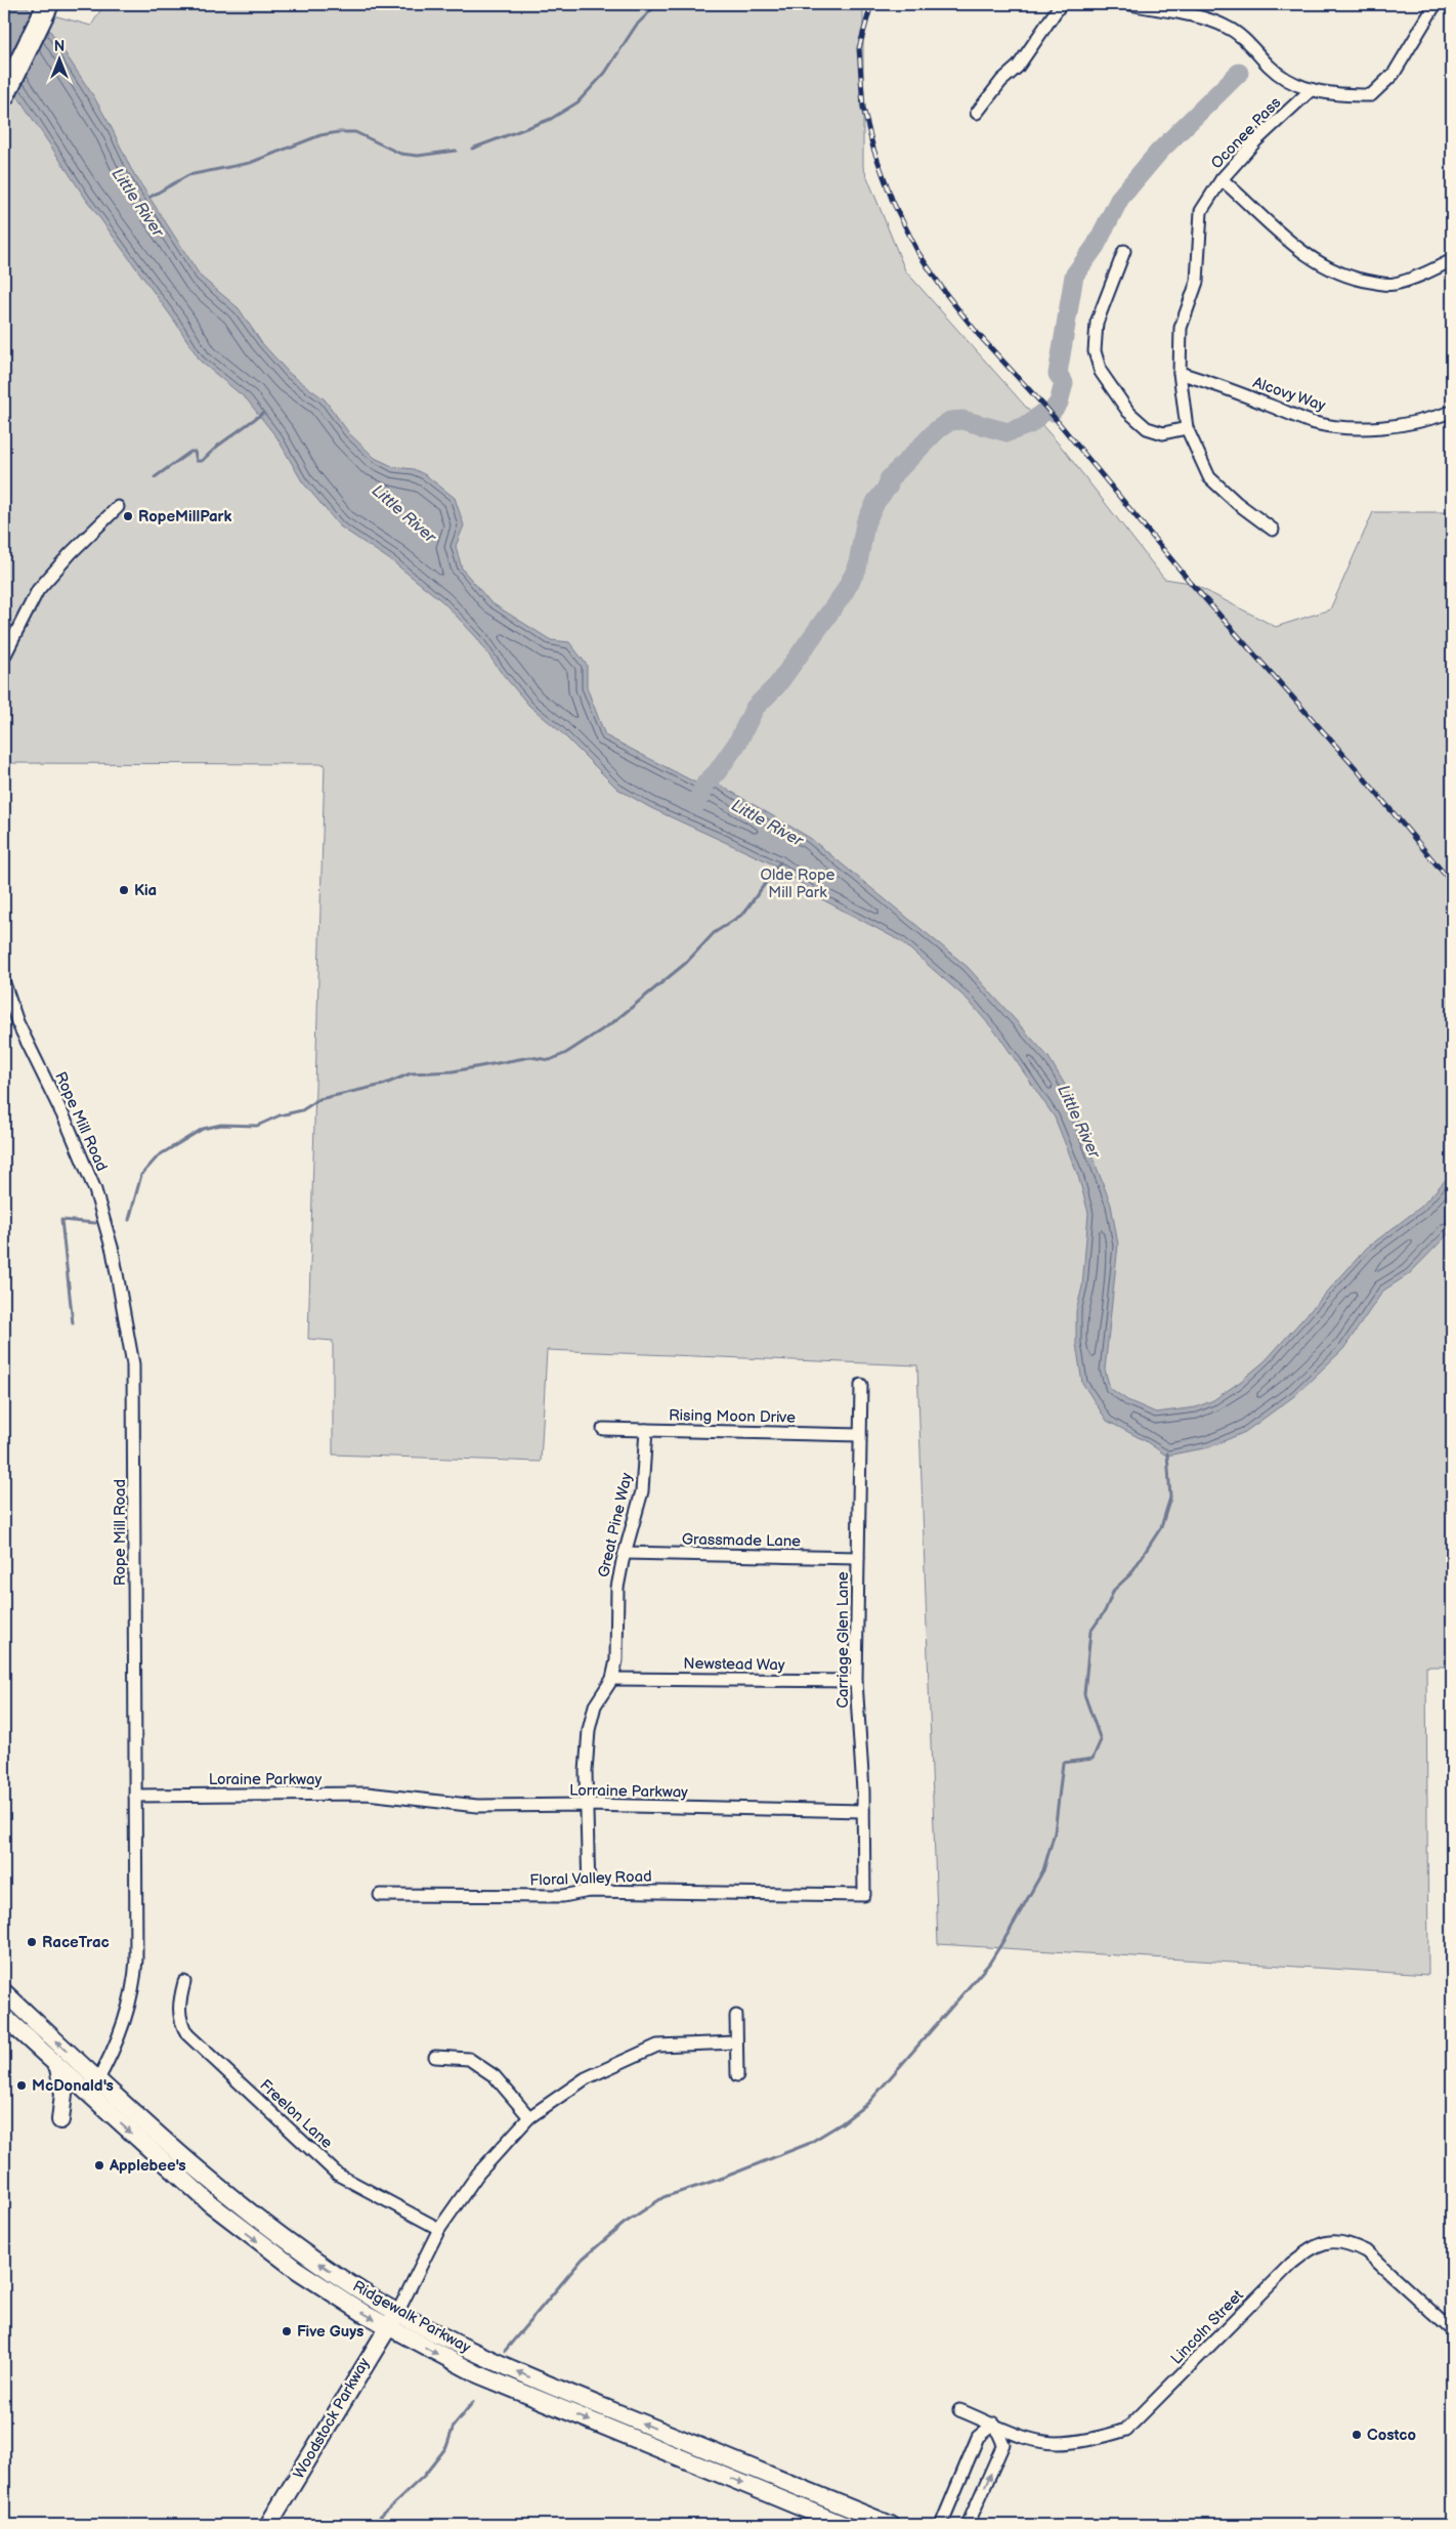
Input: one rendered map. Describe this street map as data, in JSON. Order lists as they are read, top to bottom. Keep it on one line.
{"streets":{"main road":["Ridgewalk Parkway","Woodstock Parkway"],"street":["Oconee Pass","Alcovy Way","Rope Mill Road","Rising Moon Drive","Great Pine Way","Grassmade Lane","Carriage Glen Lane","Newstead Way","Loraine Parkway","Lorraine Parkway","Floral Valley Road","Freelon Lane","Lincoln Street"]},"crossings":[["Oconee Pass","Alcovy Way"],["Rope Mill Road","Loraine Parkway"],["Rope Mill Road","Ridgewalk Parkway"],["Rising Moon Drive","Great Pine Way"],["Rising Moon Drive","Carriage Glen Lane"],["Great Pine Way","Grassmade Lane"],["Great Pine Way","Newstead Way"],["Great Pine Way","Lorraine Parkway"],["Great Pine Way","Floral Valley Road"],["Grassmade Lane","Carriage Glen Lane"],["Carriage Glen Lane","Newstead Way"],["Carriage Glen Lane","Lorraine Parkway"],["Carriage Glen Lane","Floral Valley Road"],["Loraine Parkway","Lorraine Parkway"],["Ridgewalk Parkway","Woodstock Parkway"]],"water":["Little River"],"parks":["Olde Rope Mill Park"],"places":["RopeMillPark","Kia","RaceTrac","McDonald's","Applebee's","Five Guys","Costco"],"north":"top"}
